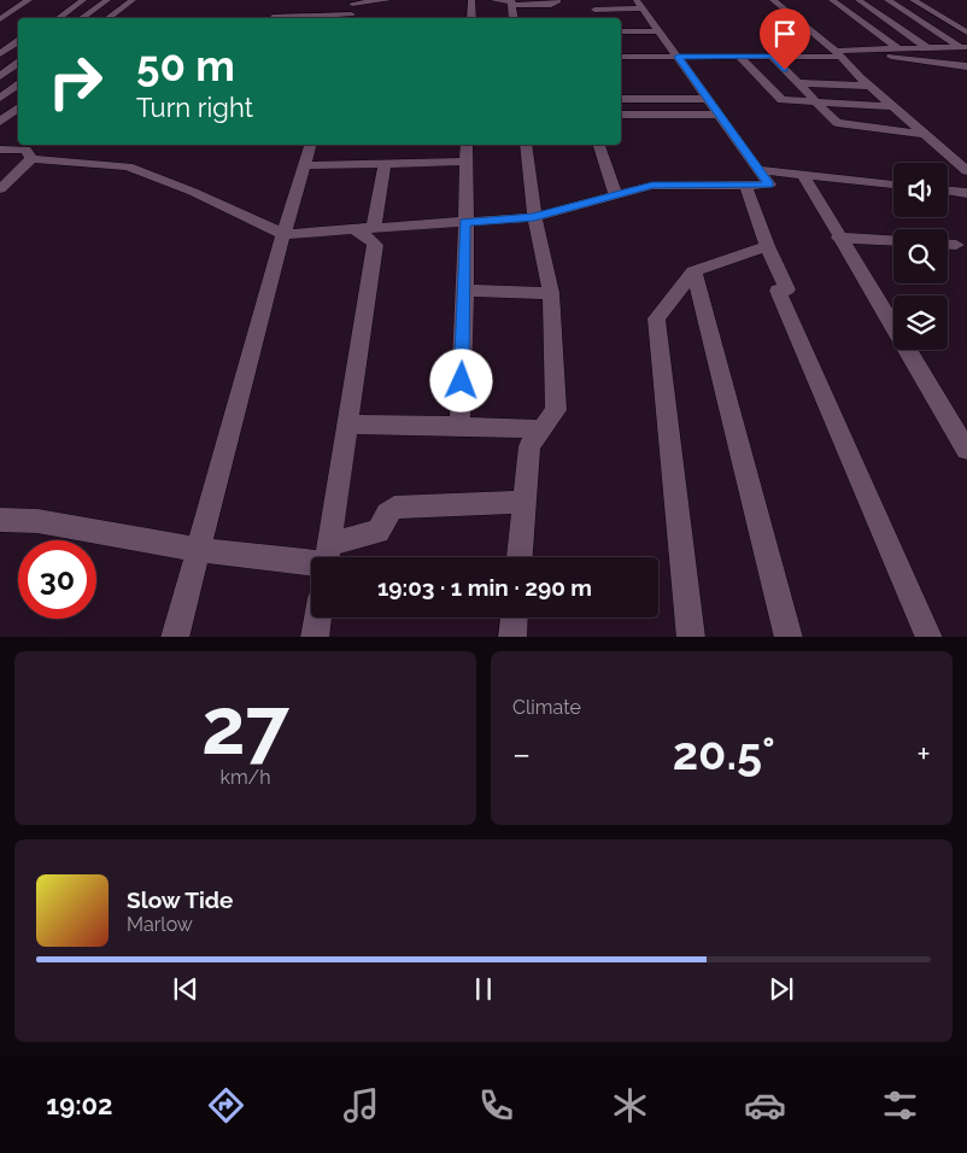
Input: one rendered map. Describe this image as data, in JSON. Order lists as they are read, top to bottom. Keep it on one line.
{"page":{"turn":["50 m","Turn right"],"limit":"30","trip":"19:03 · 1 min · 290 m","tile":[["27","km/h"],"Climate"],"heat":["−","20.5°","+"],"song":["Slow Tide","Marlow"],"tabs":"19:02"}}
